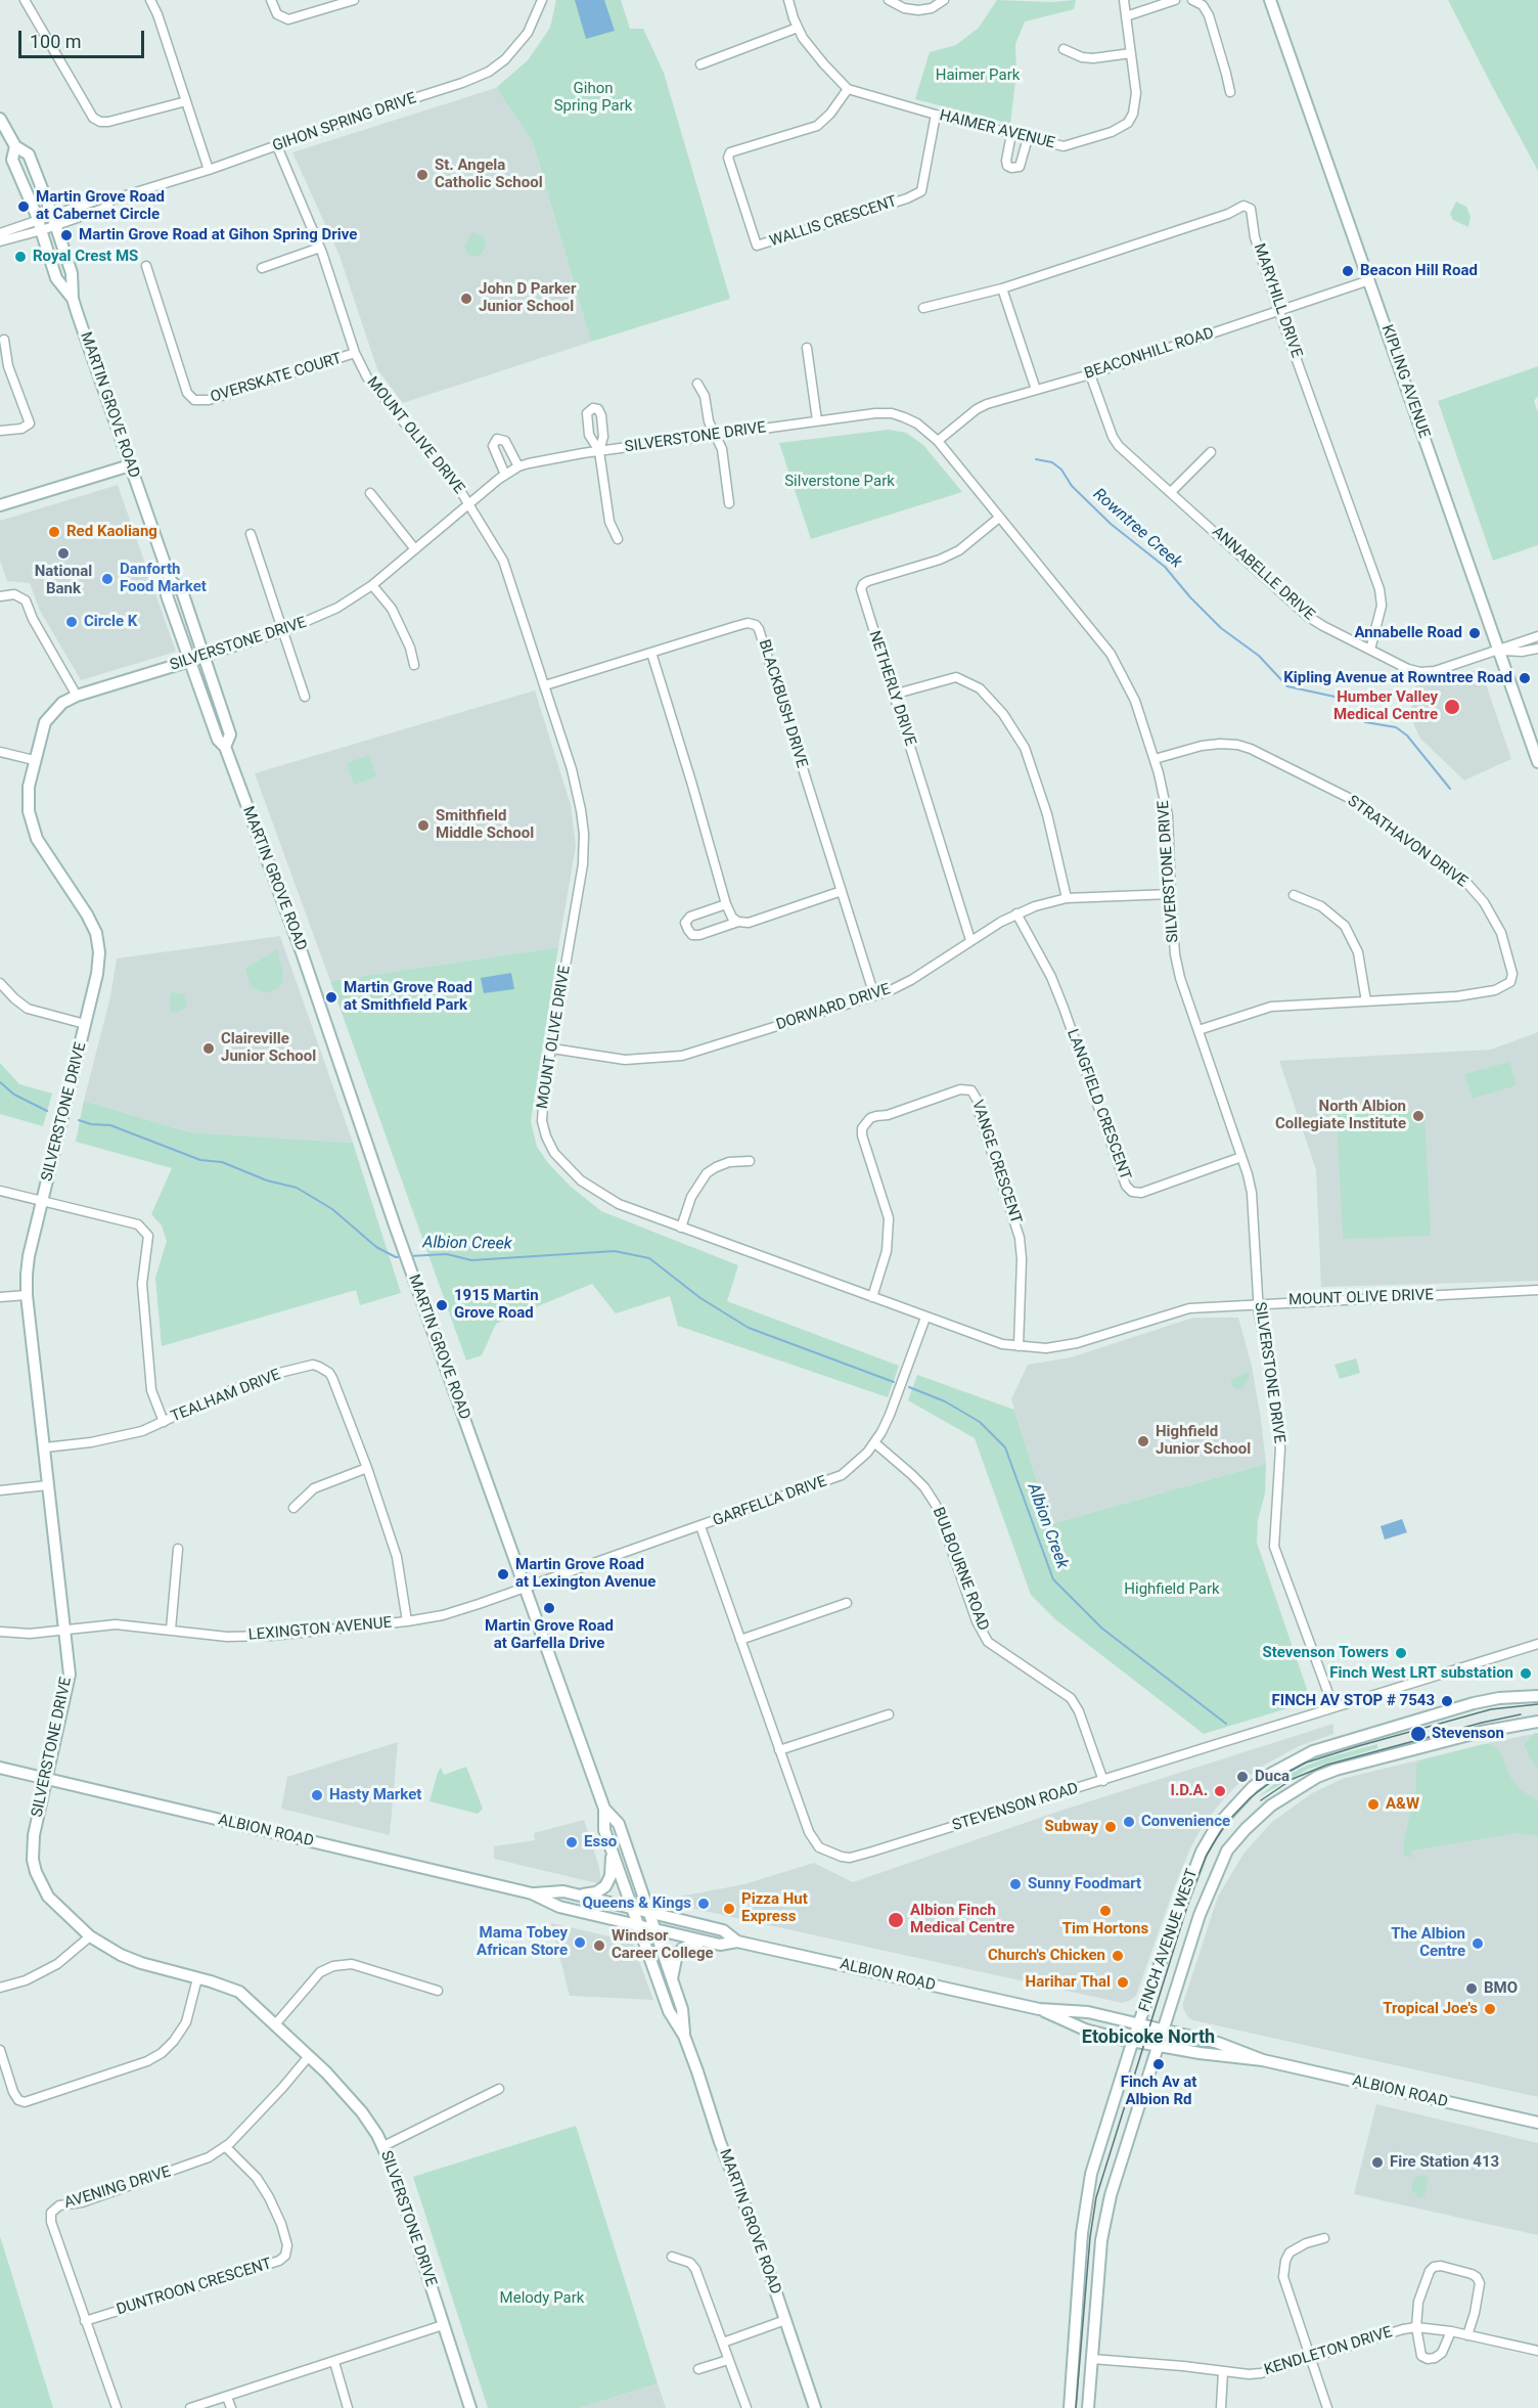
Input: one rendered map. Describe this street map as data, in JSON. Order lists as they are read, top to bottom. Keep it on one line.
{"streets":{"main road":["KIPLING AVENUE","MARTIN GROVE ROAD","SILVERSTONE DRIVE","ALBION ROAD","FINCH AVENUE WEST"],"street":["GIHON SPRING DRIVE","HAIMER AVENUE","WALLIS CRESCENT","MARYHILL DRIVE","BEACONHILL ROAD","OVERSKATE COURT","MOUNT OLIVE DRIVE","ANNABELLE DRIVE","NETHERLY DRIVE","BLACKBUSH DRIVE","STRATHAVON DRIVE","DORWARD DRIVE","LANGFIELD CRESCENT","VANGE CRESCENT","TEALHAM DRIVE","GARFELLA DRIVE","BULBOURNE ROAD","LEXINGTON AVENUE","STEVENSON ROAD","AVENING DRIVE","DUNTROON CRESCENT","KENDLETON DRIVE"]},"crossings":[["GIHON SPRING DRIVE","MARTIN GROVE ROAD"],["GIHON SPRING DRIVE","MOUNT OLIVE DRIVE"],["HAIMER AVENUE","WALLIS CRESCENT"],["MARYHILL DRIVE","BEACONHILL ROAD"],["MARYHILL DRIVE","ANNABELLE DRIVE"],["BEACONHILL ROAD","KIPLING AVENUE"],["BEACONHILL ROAD","SILVERSTONE DRIVE"],["BEACONHILL ROAD","ANNABELLE DRIVE"],["OVERSKATE COURT","MOUNT OLIVE DRIVE"],["KIPLING AVENUE","ANNABELLE DRIVE"],["MARTIN GROVE ROAD","SILVERSTONE DRIVE"],["MARTIN GROVE ROAD","GARFELLA DRIVE"],["MARTIN GROVE ROAD","LEXINGTON AVENUE"],["MARTIN GROVE ROAD","ALBION ROAD"],["MOUNT OLIVE DRIVE","SILVERSTONE DRIVE"],["MOUNT OLIVE DRIVE","BLACKBUSH DRIVE"],["MOUNT OLIVE DRIVE","DORWARD DRIVE"],["MOUNT OLIVE DRIVE","VANGE CRESCENT"],["MOUNT OLIVE DRIVE","GARFELLA DRIVE"],["SILVERSTONE DRIVE","NETHERLY DRIVE"],["SILVERSTONE DRIVE","STRATHAVON DRIVE"],["SILVERSTONE DRIVE","DORWARD DRIVE"],["SILVERSTONE DRIVE","LANGFIELD CRESCENT"],["SILVERSTONE DRIVE","TEALHAM DRIVE"],["SILVERSTONE DRIVE","LEXINGTON AVENUE"],["SILVERSTONE DRIVE","STEVENSON ROAD"],["SILVERSTONE DRIVE","ALBION ROAD"],["SILVERSTONE DRIVE","AVENING DRIVE"],["NETHERLY DRIVE","DORWARD DRIVE"],["BLACKBUSH DRIVE","DORWARD DRIVE"],["DORWARD DRIVE","LANGFIELD CRESCENT"],["TEALHAM DRIVE","LEXINGTON AVENUE"],["GARFELLA DRIVE","BULBOURNE ROAD"],["GARFELLA DRIVE","LEXINGTON AVENUE"],["GARFELLA DRIVE","STEVENSON ROAD"],["BULBOURNE ROAD","STEVENSON ROAD"],["ALBION ROAD","FINCH AVENUE WEST"],["FINCH AVENUE WEST","KENDLETON DRIVE"],["AVENING DRIVE","DUNTROON CRESCENT"]],"districts":["Etobicoke North"],"water":["Rowntree Creek","Albion Creek"],"parks":["Haimer Park","Gihon Spring Park","Silverstone Park","Highfield Park","Melody Park"],"places":["St. Angela Catholic School","Martin Grove Road at Cabernet Circle","Martin Grove Road at Gihon Spring Drive","Royal Crest MS","Beacon Hill Road","John D Parker Junior School","Red Kaoliang","National Bank","Danforth Food Market","Circle K","Annabelle Road","Kipling Avenue at Rowntree Road","Humber Valley Medical Centre","Smithfield Middle School","Martin Grove Road at Smithfield Park","Claireville Junior School","North Albion Collegiate Institute","1915 Martin Grove Road","Highfield Junior School","Martin Grove Road at Lexington Avenue","Martin Grove Road at Garfella Drive","Stevenson Towers","Finch West LRT substation","FINCH AV STOP # 7543","Stevenson","Duca","I.D.A.","Hasty Market","A&W","Convenience","Subway","Esso","Sunny Foodmart","Queens & Kings","Pizza Hut Express","Tim Hortons","Albion Finch Medical Centre","Mama Tobey African Store","The Albion Centre","Windsor Career College","Church's Chicken","Harihar Thal","BMO","Tropical Joe's","Finch Av at Albion Rd","Fire Station 413"],"scale_bar":"100 m"}
